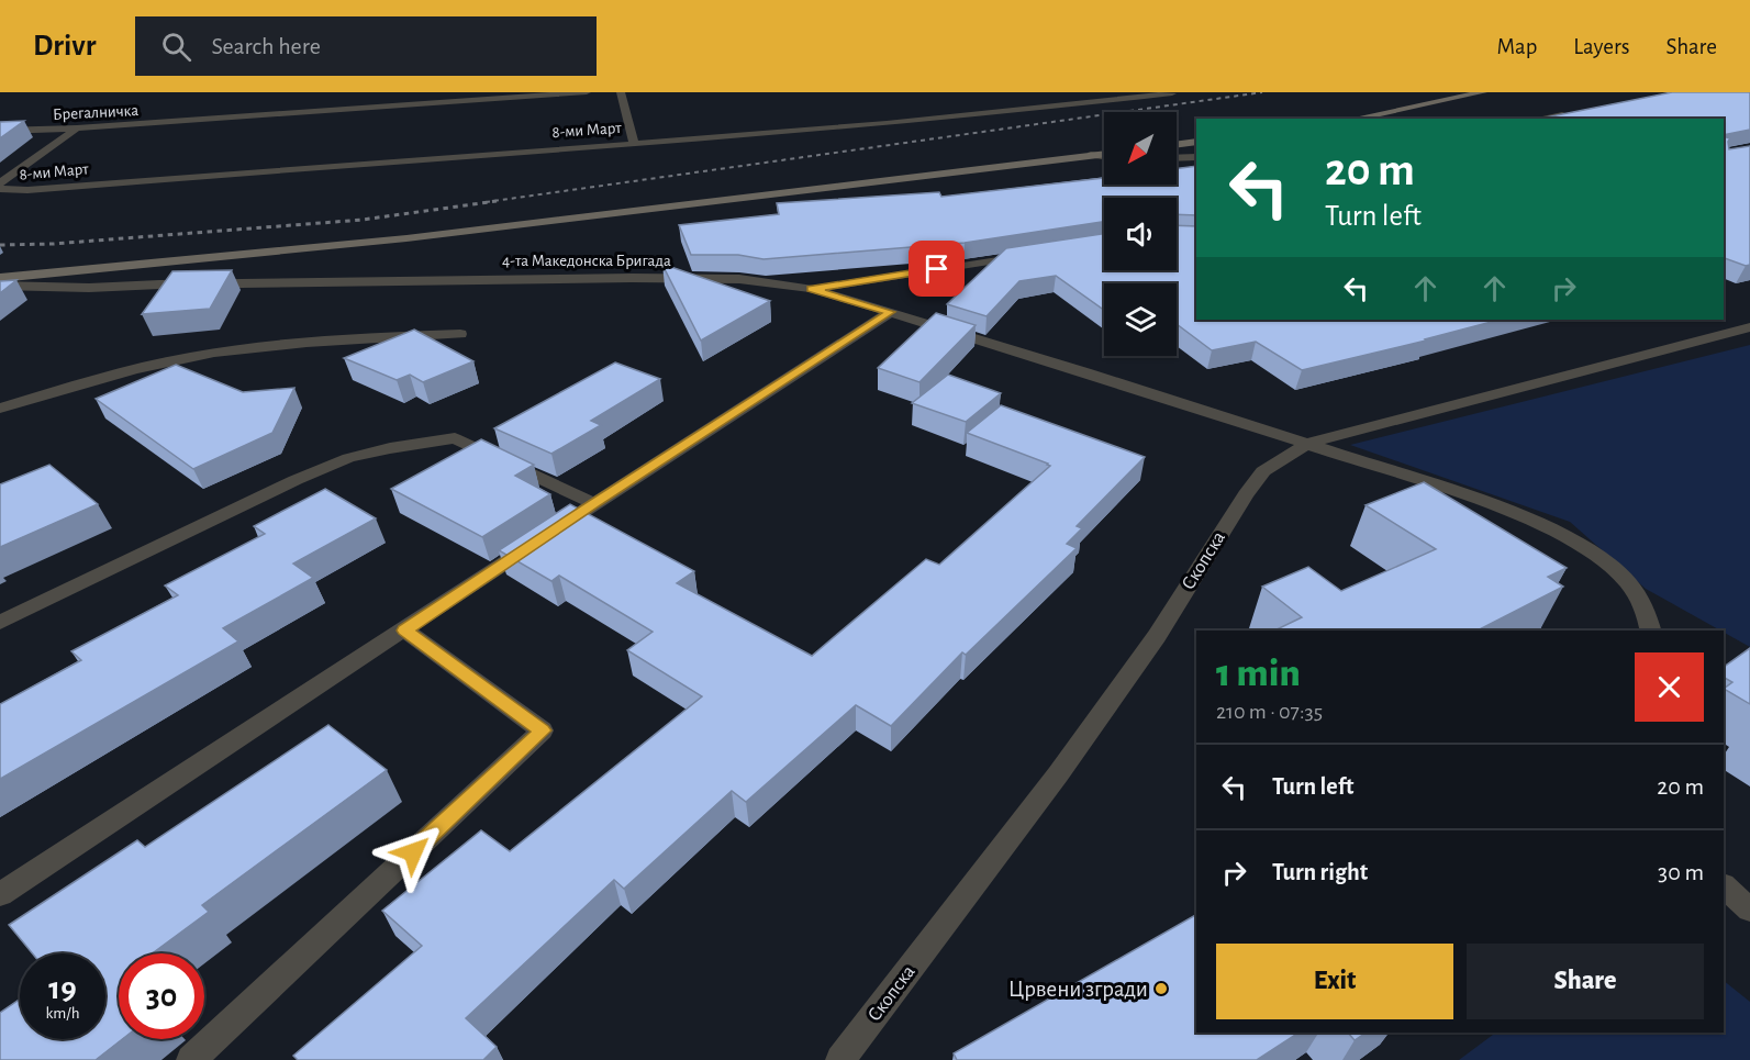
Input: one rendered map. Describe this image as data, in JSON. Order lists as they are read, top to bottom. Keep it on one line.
{"streets":{"street":["Брегалничка","8-ми Март","4-та Македонска Бригада","Скопска"]},"crossings":[["Брегалничка","8-ми Март"],["4-та Македонска Бригада","Скопска"]],"places":["Црвени згради"],"north":"bottom left","page":{"header":"Drivr","search":"Search here","nav":["Map","Layers","Share"],"turn":["20 m","Turn left"],"heading":["1 min","210 m · 07:35"],"list":[{"name":"Turn left","value":"20 m"},{"name":"Turn right","value":"30 m"}],"buttons":["Exit","Share"],"speed":"19 km/h","limit":"30"}}
